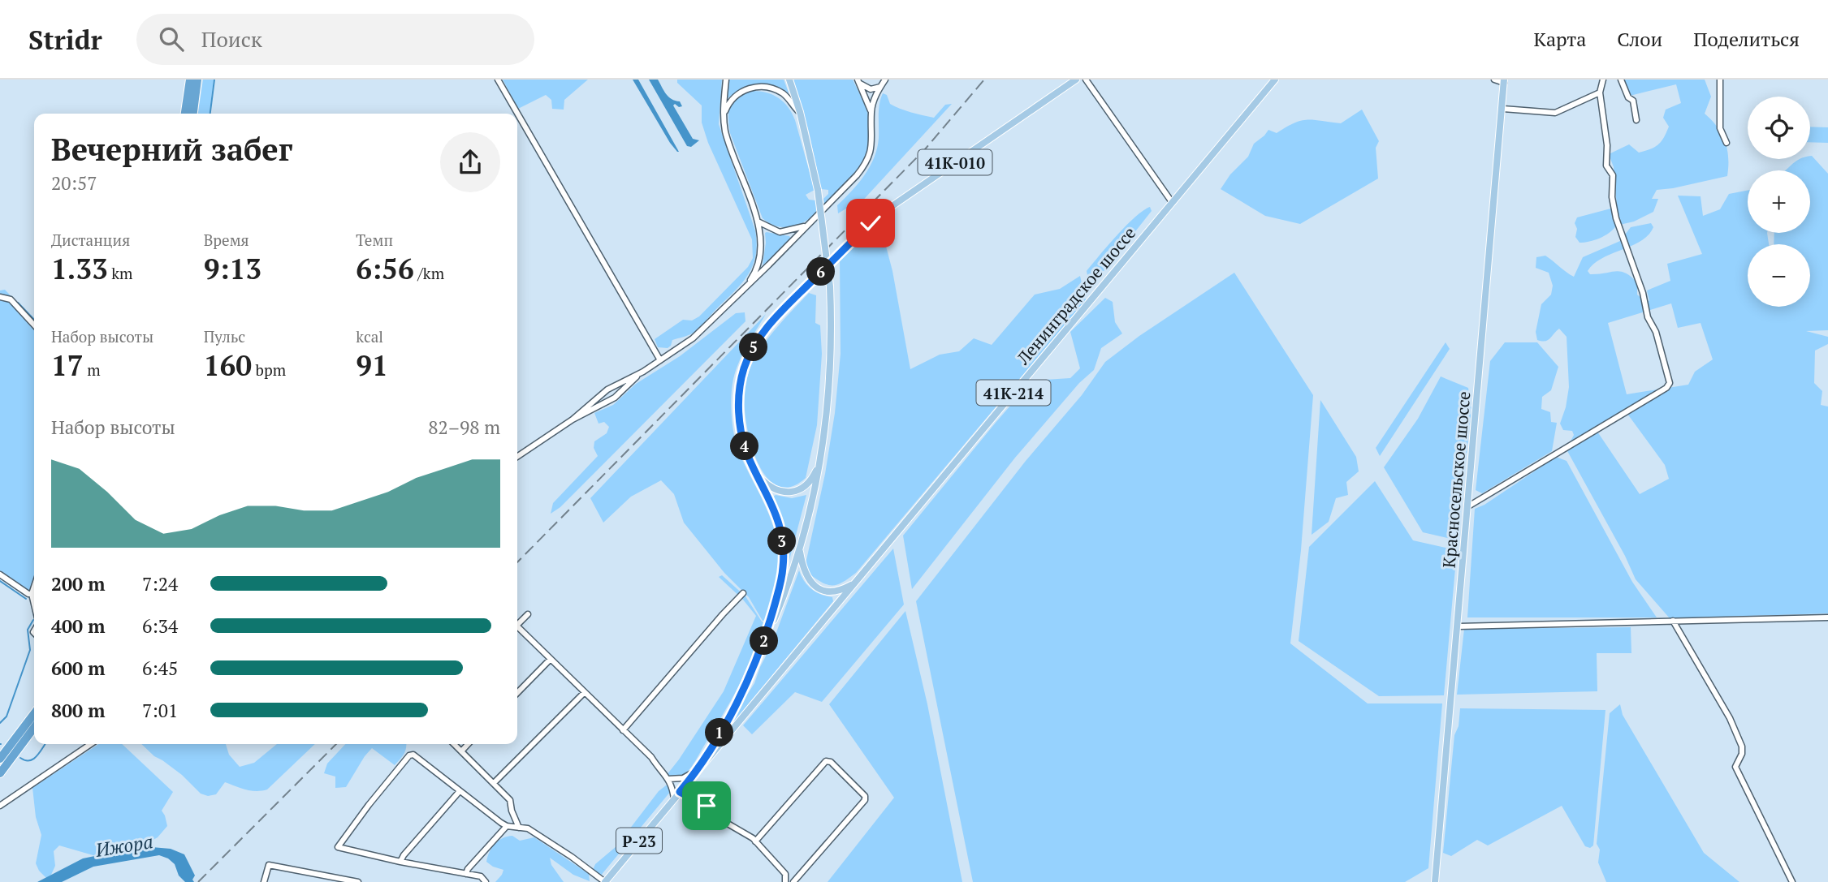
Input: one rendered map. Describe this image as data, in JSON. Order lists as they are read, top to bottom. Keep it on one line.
{"streets":{"main road":["41К-010","Ленинградское шоссе","41К-214","Красносельское шоссе","Р-23"]},"crossings":[["Ленинградское шоссе","41К-214"],["41К-214","Р-23"]],"water":["Ижора"],"page":{"header":"Stridr","search":"Поиск","nav":["Карта","Слои","Поделиться"],"map_buttons":["+","−"],"heading":["Вечерний забег","20:57"],"stats":[["Дистанция","1.33 km"],["Время","9:13"],["Темп","6:56 /km"],["Набор высоты","17 m"],["Пульс","160 bpm"],["kcal","91"]],"pins":["6","5","4","3","2","1"],"chart":["Набор высоты","82–98 m"],"list":[{"name":"200 m","note":"7:24"},{"name":"400 m","note":"6:34"},{"name":"600 m","note":"6:45"},{"name":"800 m","note":"7:01"}]}}
